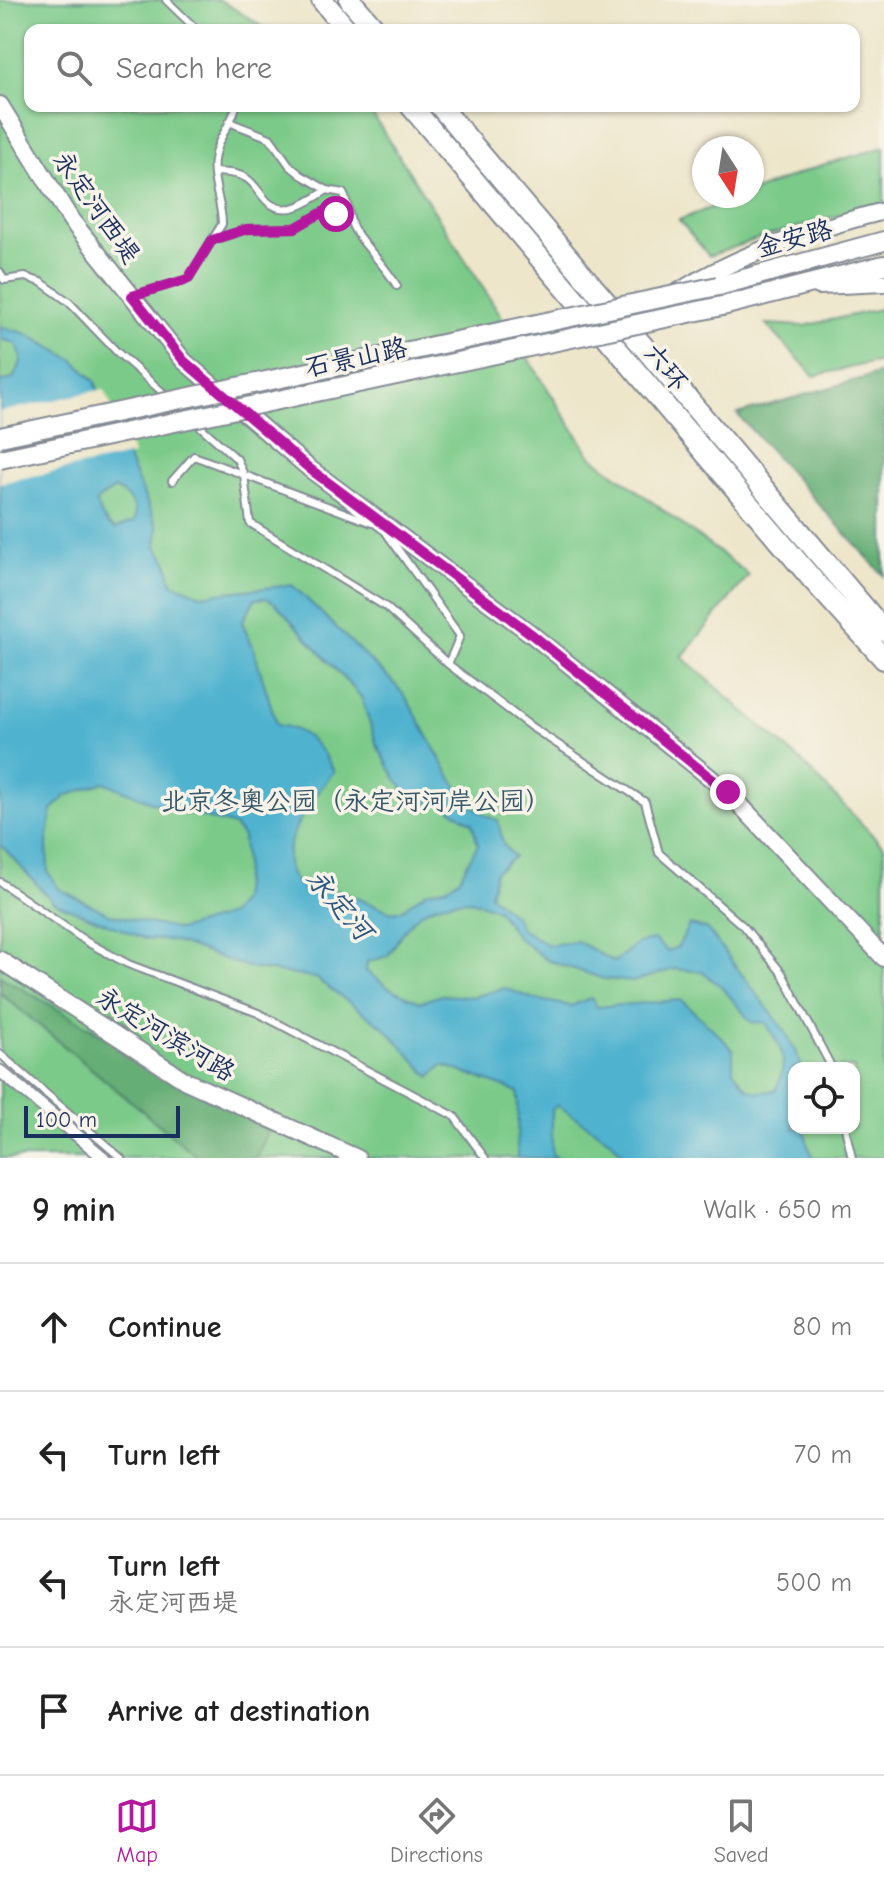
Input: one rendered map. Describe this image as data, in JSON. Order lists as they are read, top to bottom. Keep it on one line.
{"streets":{"highway":["六环"],"main road":["金安路","石景山路"],"street":["永定河西堤","永定河滨河路"]},"crossings":[["金安路","石景山路"]],"water":["永定河"],"parks":["北京冬奥公园（永定河河岸公园）"],"scale_bar":"100 m","north":"bottom","page":{"search":"Search here","scale":"100 m","heading":["9 min","Walk · 650 m"],"list":[["Continue","80 m"],["Turn left","70 m"],["Turn left","永定河西堤","500 m"],"Arrive at destination"],"nav":["Map","Directions","Saved"]}}
